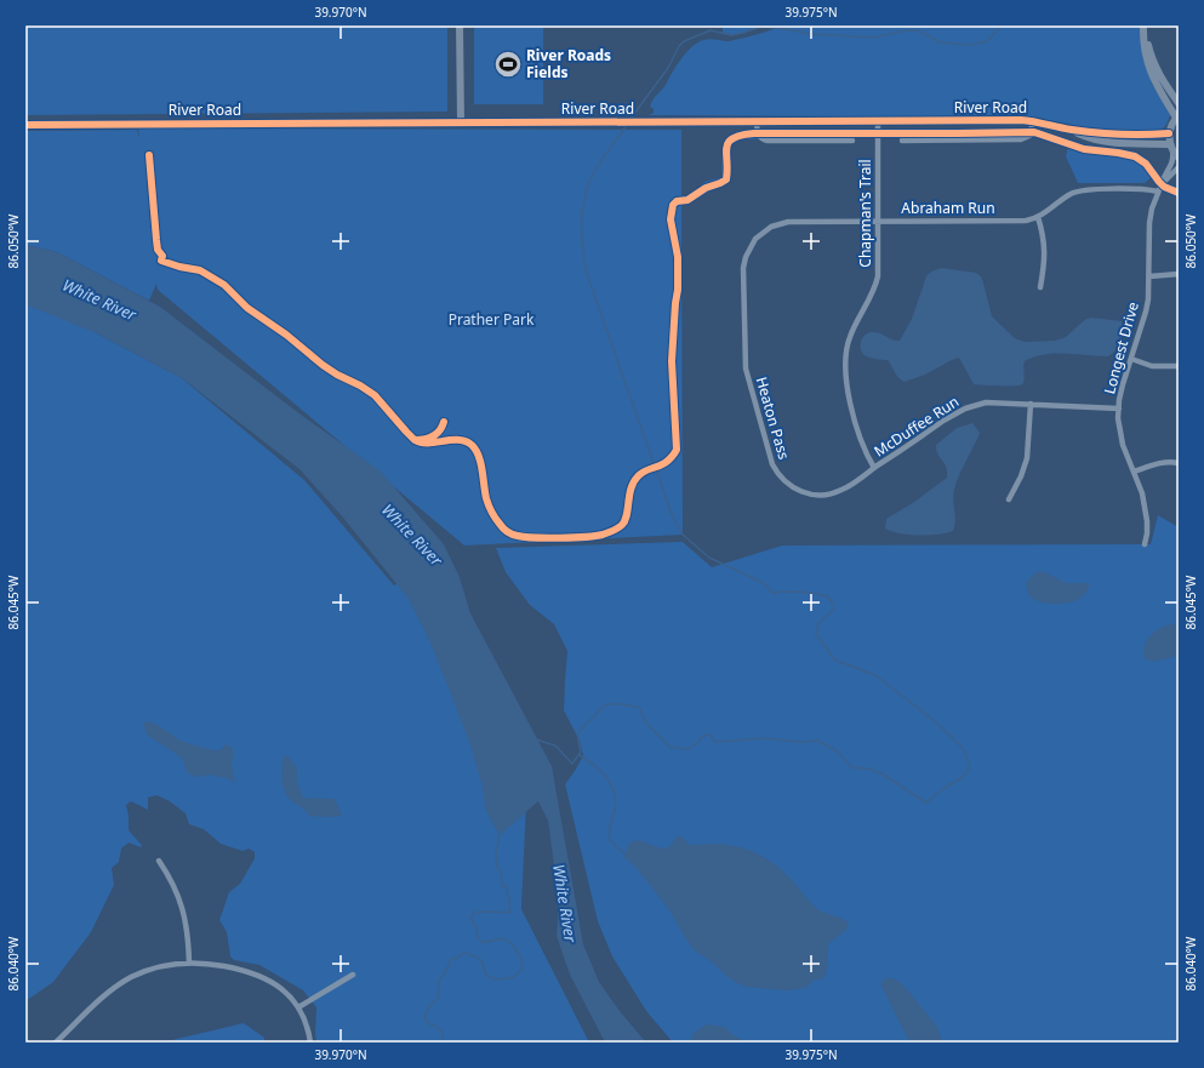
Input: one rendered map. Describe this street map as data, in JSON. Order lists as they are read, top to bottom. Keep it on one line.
{"streets":{"street":["River Road","Abraham Run","Chapman's Trail","Longest Drive","Heaton Pass","McDuffee Run"]},"crossings":[["River Road","Chapman's Trail"],["River Road","Longest Drive"],["Abraham Run","Chapman's Trail"],["Abraham Run","Longest Drive"],["Abraham Run","Heaton Pass"],["Chapman's Trail","Heaton Pass"],["Chapman's Trail","McDuffee Run"],["Longest Drive","McDuffee Run"],["Heaton Pass","McDuffee Run"]],"water":["White River"],"parks":["Prather Park"],"places":{"sports":["River Roads Fields"]},"coordinates":["39.970°N","39.975°N","86.050°W","86.045°W","86.040°W"]}
